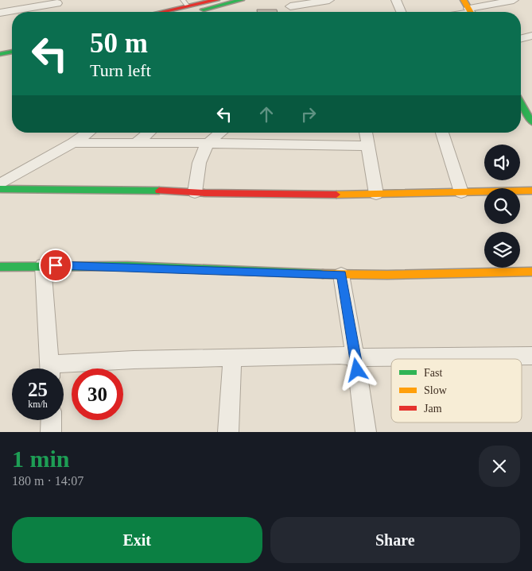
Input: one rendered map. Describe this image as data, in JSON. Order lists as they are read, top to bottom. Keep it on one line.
{"legend":["Fast","Slow","Jam"],"page":{"turn":["50 m","Turn left"],"speed":"25 km/h","limit":"30","heading":["1 min","180 m · 14:07"],"buttons":["Exit","Share"]}}
